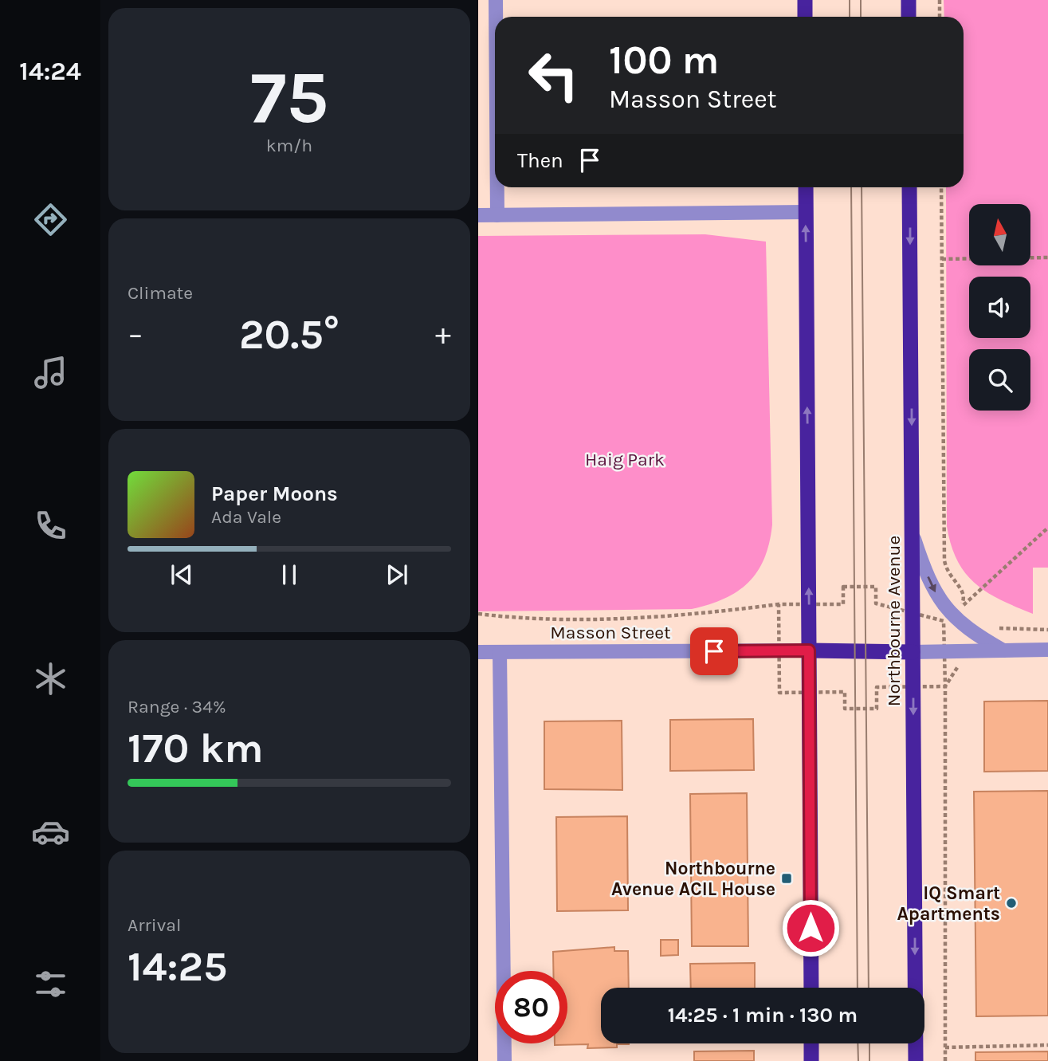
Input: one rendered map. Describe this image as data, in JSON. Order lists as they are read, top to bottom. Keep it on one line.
{"streets":{"highway":["Northbourne Avenue"],"street":["Masson Street"]},"parks":["Haig Park"],"places":{"transit":["Northbourne Avenue ACIL House"],"other":["IQ Smart Apartments"]},"north":"top","page":{"tabs":"14:24","tile":[["75","km/h"],"Climate",["Range · 34%","170 km"],["Arrival","14:25"]],"turn":["100 m","Masson Street"],"then":"Then","heat":["−","20.5°","+"],"song":["Paper Moons","Ada Vale"],"limit":"80","trip":"14:25 · 1 min · 130 m"}}
